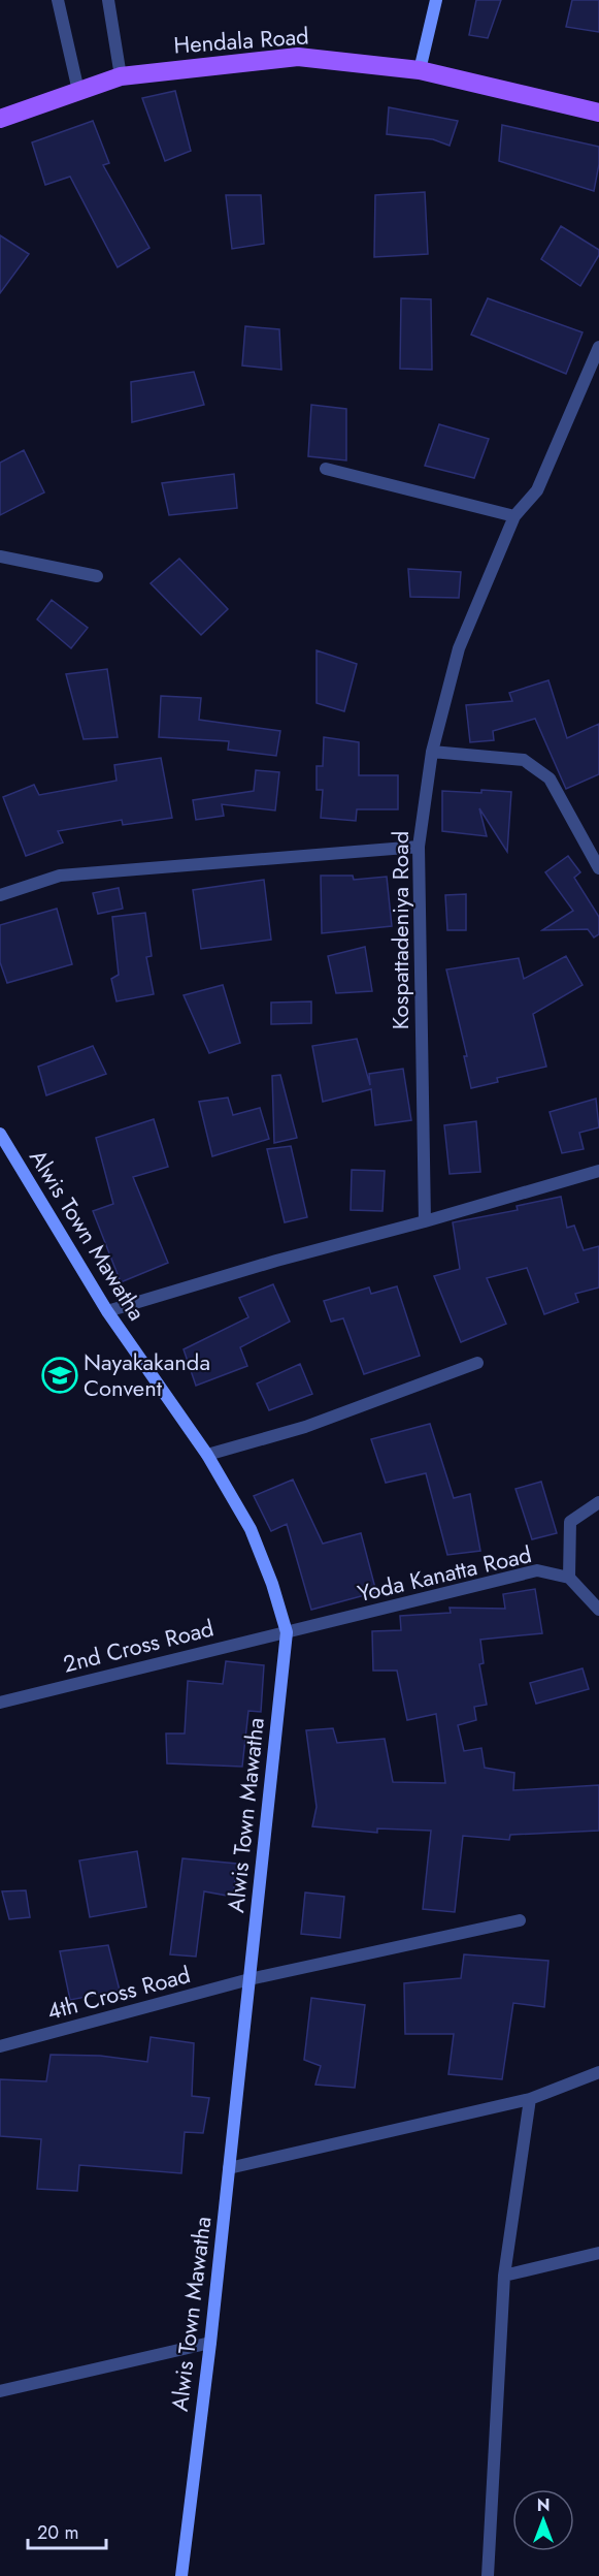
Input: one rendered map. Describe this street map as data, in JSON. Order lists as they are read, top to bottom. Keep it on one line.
{"streets":{"main road":["Hendala Road"],"street":["Kospattadeniya Road","Alwis Town Mawatha","Yoda Kanatta Road","2nd Cross Road","4th Cross Road"]},"crossings":[["Alwis Town Mawatha","Yoda Kanatta Road"],["Alwis Town Mawatha","2nd Cross Road"],["Alwis Town Mawatha","4th Cross Road"],["Yoda Kanatta Road","2nd Cross Road"]],"places":{"school or university":["Nayakakanda Convent"]},"scale_bar":"20 m","north":"top"}
